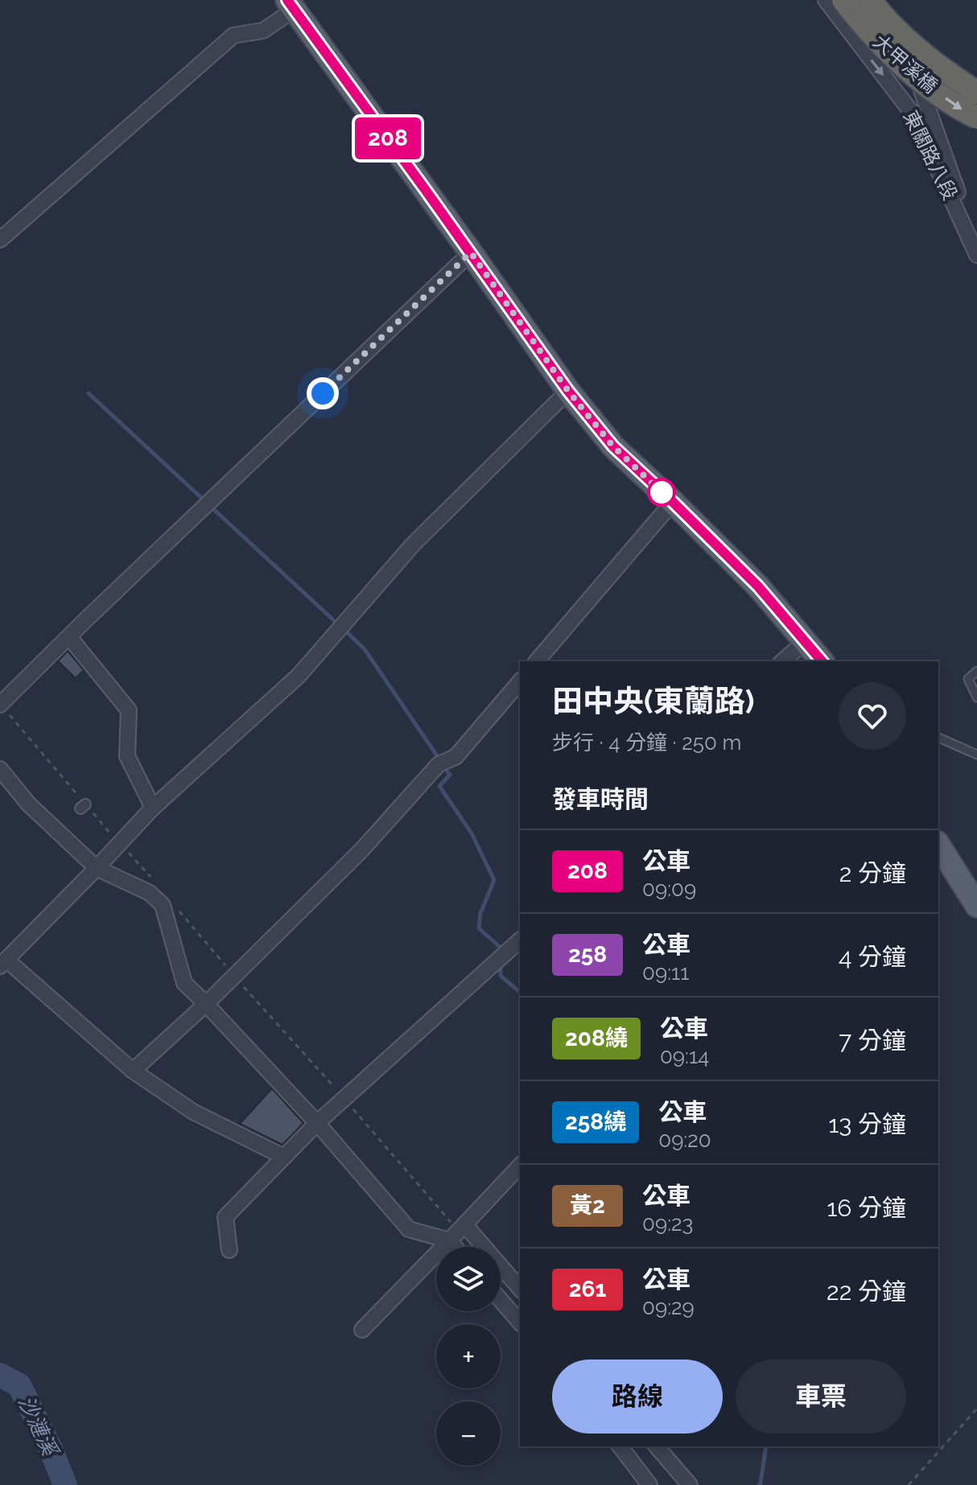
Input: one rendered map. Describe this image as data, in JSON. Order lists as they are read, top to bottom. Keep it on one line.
{"streets":{"highway":["大甲溪橋"],"street":["東關路八段"]},"water":["沙漣溪"],"lines":["bus line 208"],"page":{"on_map":"208","heading":[["田中央(東蘭路)","步行 · 4 分鐘 · 250 m"],"發車時間"],"list":[{"mark":"208","name":"公車","note":"09:09","value":"2 分鐘"},{"mark":"258","name":"公車","note":"09:11","value":"4 分鐘"},{"mark":"208繞","name":"公車","note":"09:14","value":"7 分鐘"},{"mark":"258繞","name":"公車","note":"09:20","value":"13 分鐘"},{"mark":"黃2","name":"公車","note":"09:23","value":"16 分鐘"},{"mark":"261","name":"公車","note":"09:29","value":"22 分鐘"}],"map_buttons":["+","−"],"buttons":["路線","車票"]}}
